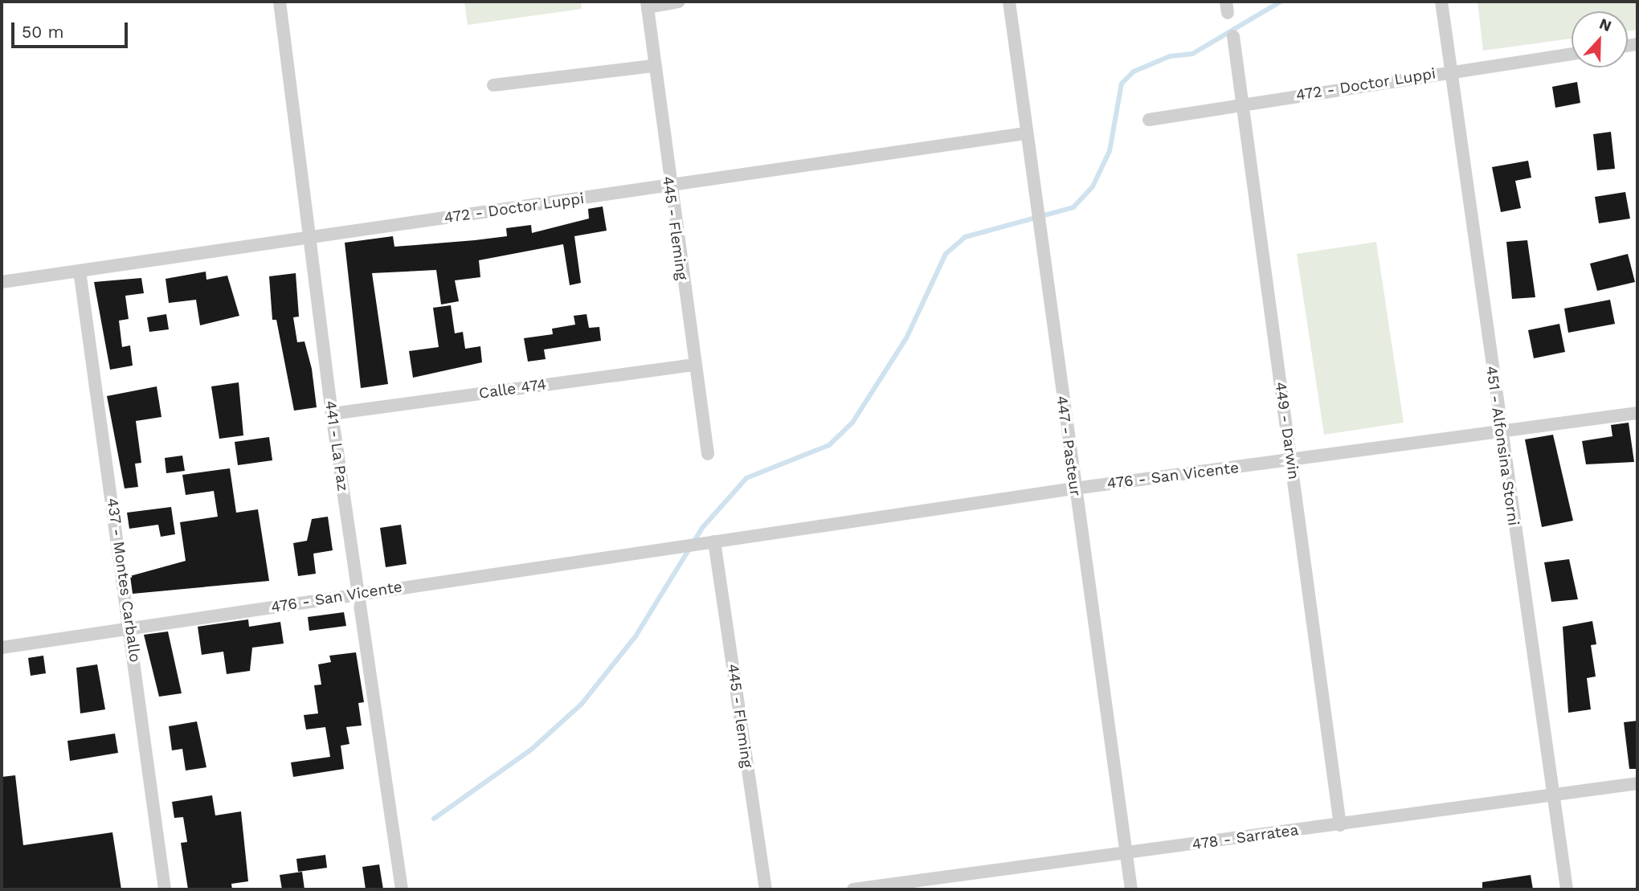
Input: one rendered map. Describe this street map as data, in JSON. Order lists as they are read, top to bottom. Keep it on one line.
{"streets":{"street":["472 - Doctor Luppi","445 - Fleming","Calle 474","449 - Darwin","441 - La Paz","447 - Pasteur","451 - Alfonsina Storni","476 - San Vicente","437 - Montes Carballo","478 - Sarratea"]},"crossings":[["472 - Doctor Luppi","445 - Fleming"],["472 - Doctor Luppi","449 - Darwin"],["472 - Doctor Luppi","441 - La Paz"],["472 - Doctor Luppi","447 - Pasteur"],["472 - Doctor Luppi","451 - Alfonsina Storni"],["472 - Doctor Luppi","437 - Montes Carballo"],["445 - Fleming","Calle 474"],["445 - Fleming","476 - San Vicente"],["Calle 474","441 - La Paz"],["449 - Darwin","476 - San Vicente"],["449 - Darwin","478 - Sarratea"],["441 - La Paz","476 - San Vicente"],["447 - Pasteur","476 - San Vicente"],["447 - Pasteur","478 - Sarratea"],["451 - Alfonsina Storni","476 - San Vicente"],["451 - Alfonsina Storni","478 - Sarratea"],["476 - San Vicente","437 - Montes Carballo"]],"scale_bar":"50 m","north":"top"}
